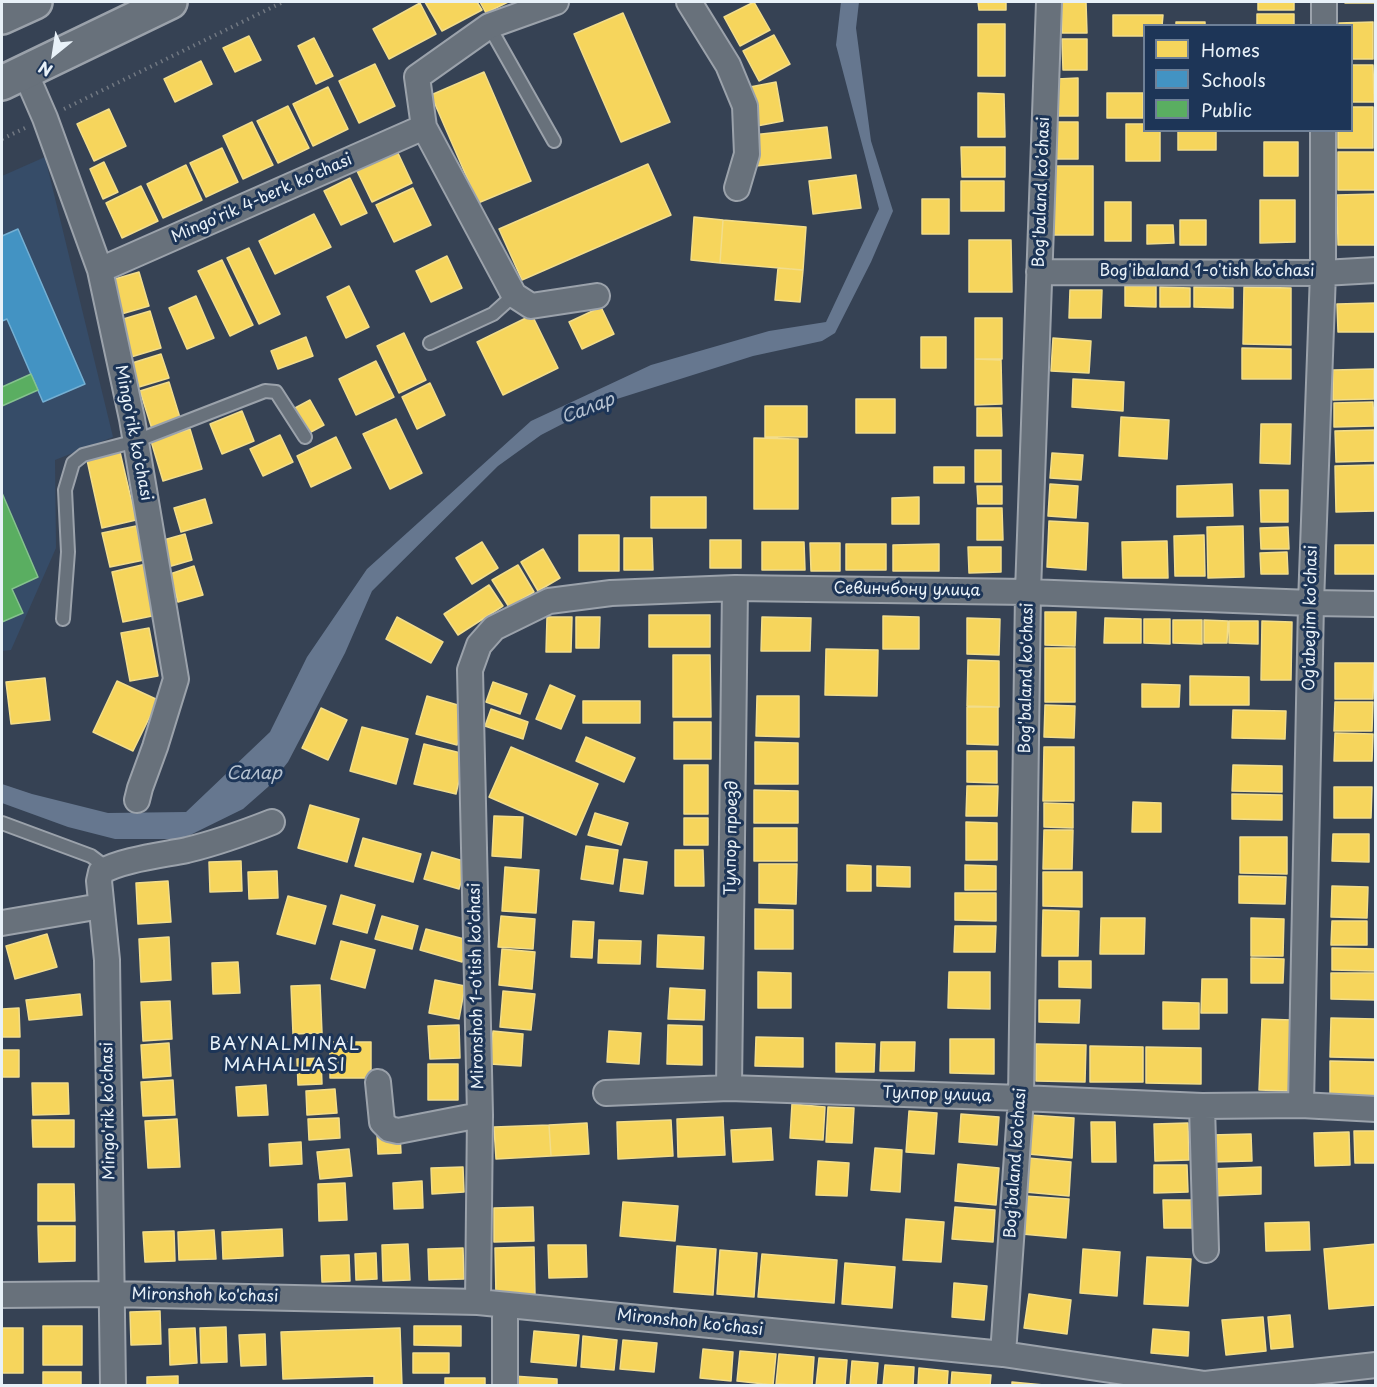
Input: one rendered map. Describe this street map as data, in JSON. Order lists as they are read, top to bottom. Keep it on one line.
{"streets":{"street":["Bog'baland ko'chasi","Mingo'rik 4-berk ko'chasi","Bog'ibaland 1-o'tish ko'chasi","Mingo'rik ko'chasi","Севинчбону улица","Og'abegim ko'chasi","Тулпор проезд","Mironshoh 1-o'tish ko'chasi","Тулпор улица","Mironshoh ko'chasi"]},"crossings":[["Bog'baland ko'chasi","Bog'ibaland 1-o'tish ko'chasi"],["Bog'baland ko'chasi","Севинчбону улица"],["Bog'baland ko'chasi","Тулпор улица"],["Bog'baland ko'chasi","Mironshoh ko'chasi"],["Mingo'rik 4-berk ko'chasi","Mingo'rik ko'chasi"],["Bog'ibaland 1-o'tish ko'chasi","Og'abegim ko'chasi"],["Mingo'rik ko'chasi","Mironshoh ko'chasi"],["Севинчбону улица","Og'abegim ko'chasi"],["Севинчбону улица","Тулпор проезд"],["Севинчбону улица","Mironshoh 1-o'tish ko'chasi"],["Og'abegim ko'chasi","Тулпор улица"],["Тулпор проезд","Тулпор улица"],["Mironshoh 1-o'tish ko'chasi","Mironshoh ko'chasi"]],"districts":["BAYNALMINAL MAHALLASI"],"water":["Салар"],"legend":["Homes","Schools","Public"],"north":"bottom left"}
